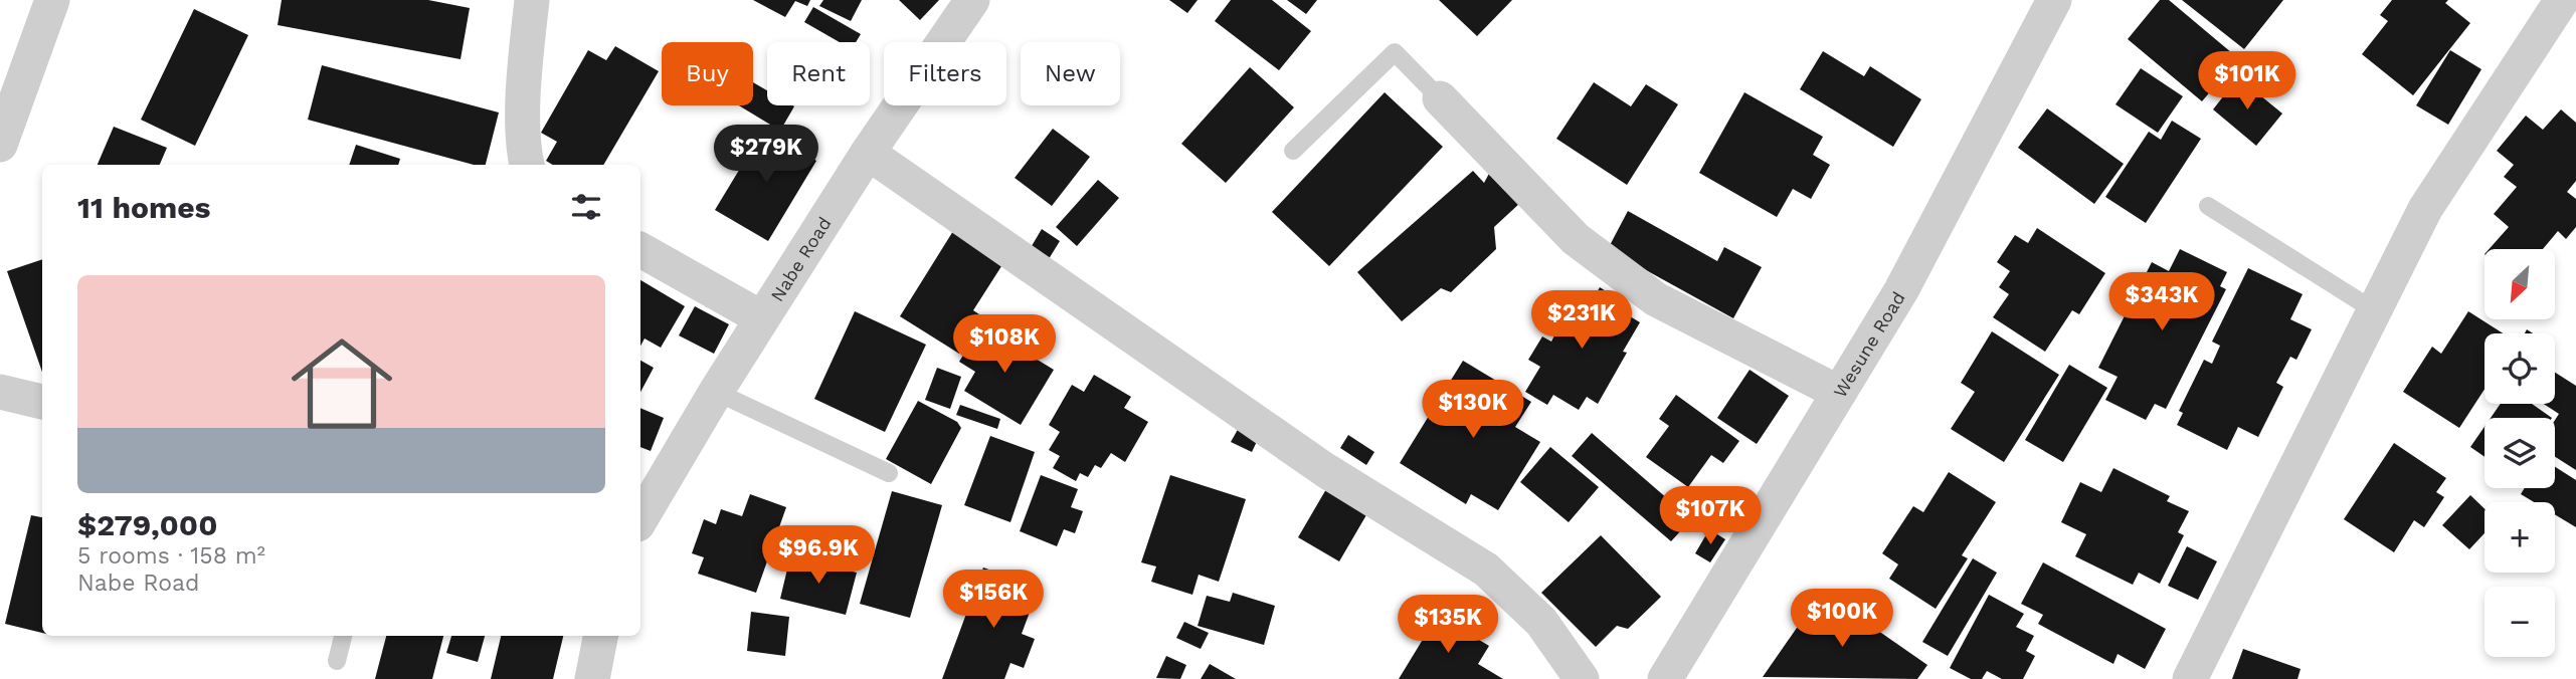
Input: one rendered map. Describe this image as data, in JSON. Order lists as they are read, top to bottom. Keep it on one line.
{"streets":{"street":["Nabe Road","Wesune Road"]},"north":"bottom left","page":{"chip":["Buy","Rent","Filters","New"],"price":["$101K","$279K","$343K","$231K","$108K","$130K","$107K","$96.9K","$156K","$100K","$135K"],"heading":"11 homes","map_buttons":["+","−"],"list":[{"name":"$279,000","note":"5 rooms · 158 m² · Nabe Road"}]}}
